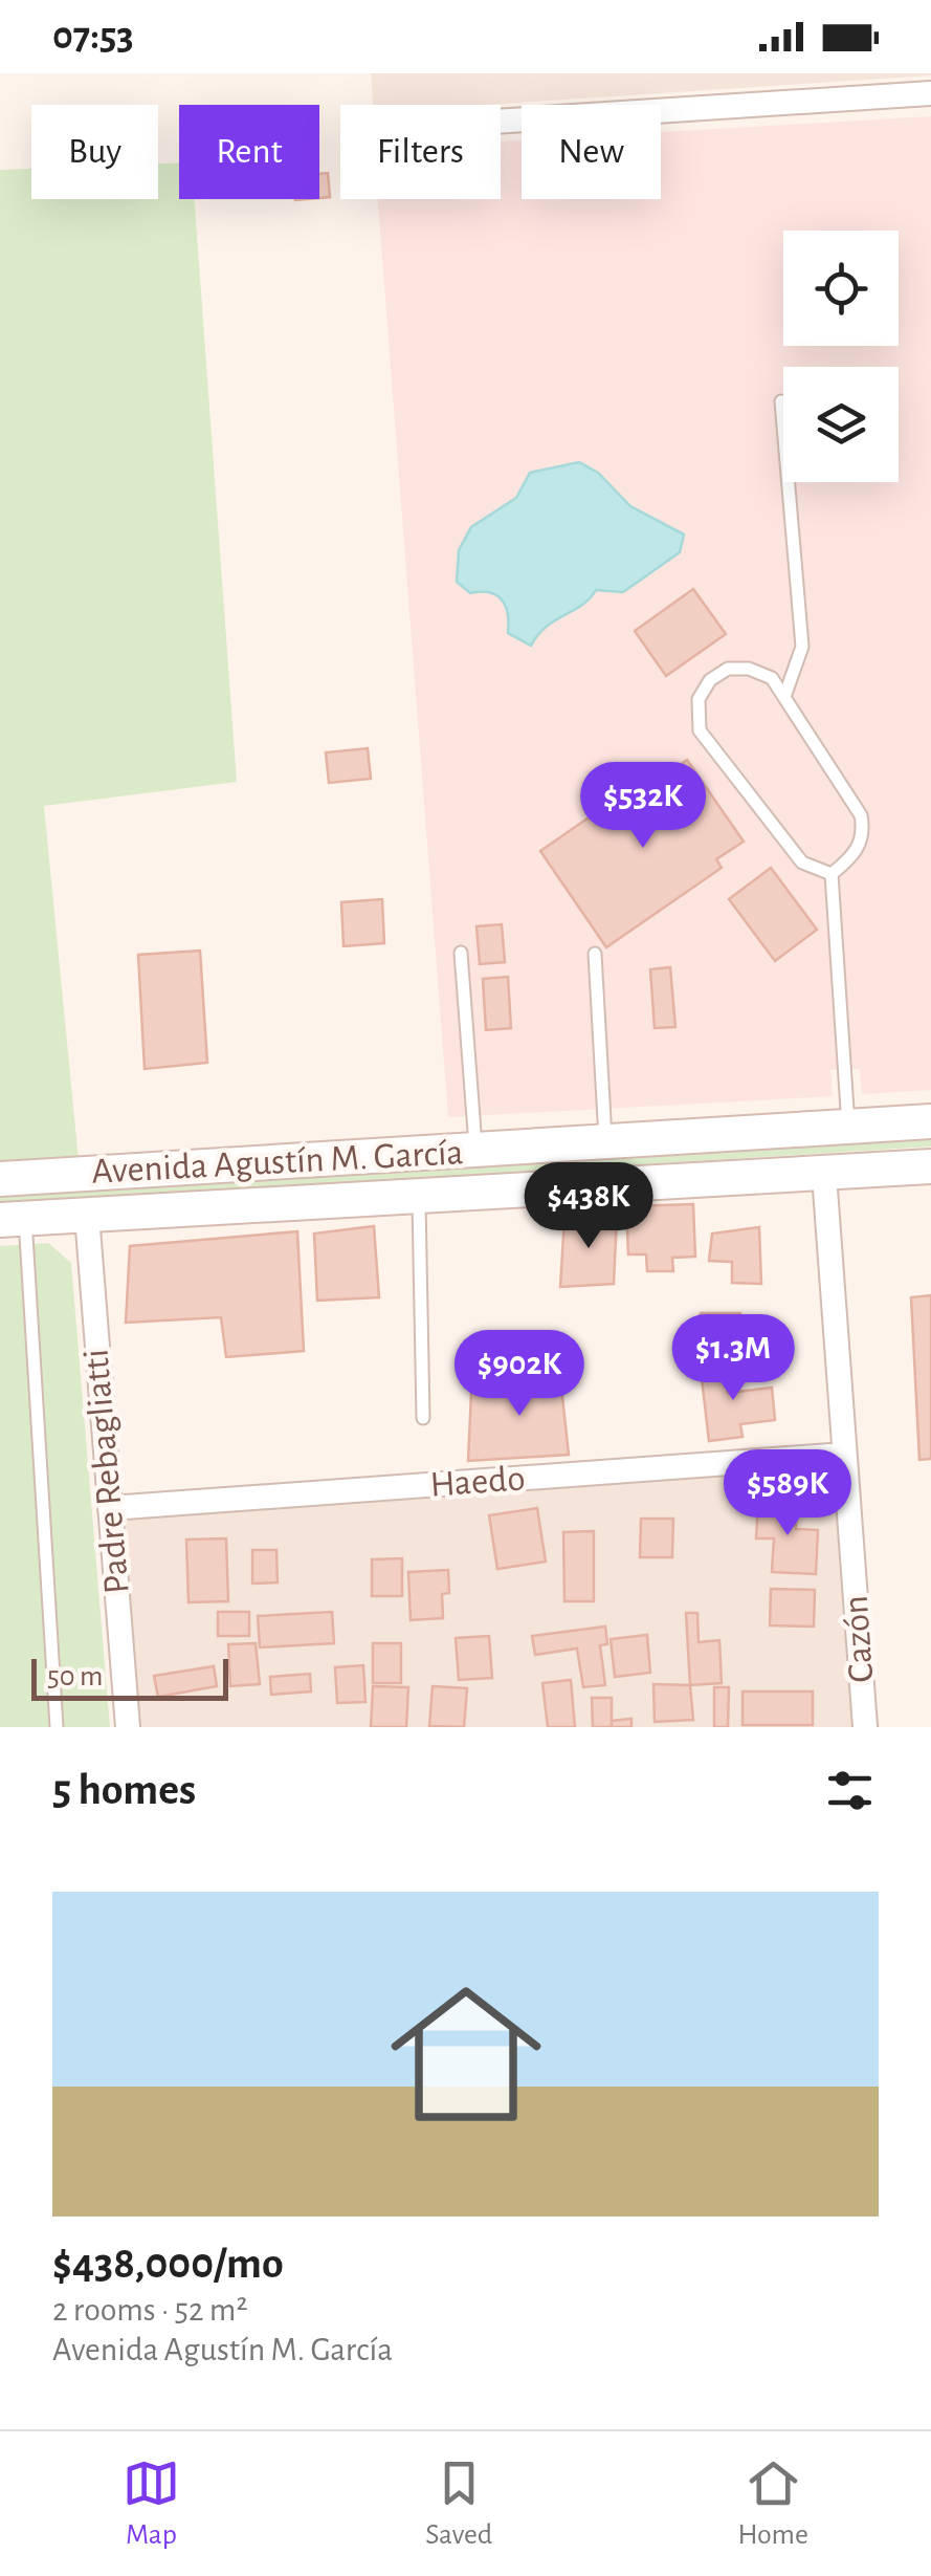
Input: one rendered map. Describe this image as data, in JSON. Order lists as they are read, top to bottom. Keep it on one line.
{"streets":{"main road":["Avenida Agustín M. García"],"street":["Padre Rebagliatti","Haedo","Cazón"]},"crossings":[["Avenida Agustín M. García","Padre Rebagliatti"],["Avenida Agustín M. García","Cazón"],["Padre Rebagliatti","Haedo"],["Haedo","Cazón"]],"scale_bar":"50 m","page":{"status":"07:53","chip":["Buy","Rent","Filters","New"],"price":["$532K","$438K","$1.3M","$902K","$589K"],"scale":"50 m","heading":"5 homes","list":[{"name":"$438,000/mo","note":"2 rooms · 52 m² · Avenida Agustín M. García"}],"tabs":["Map","Saved","Home"]}}
